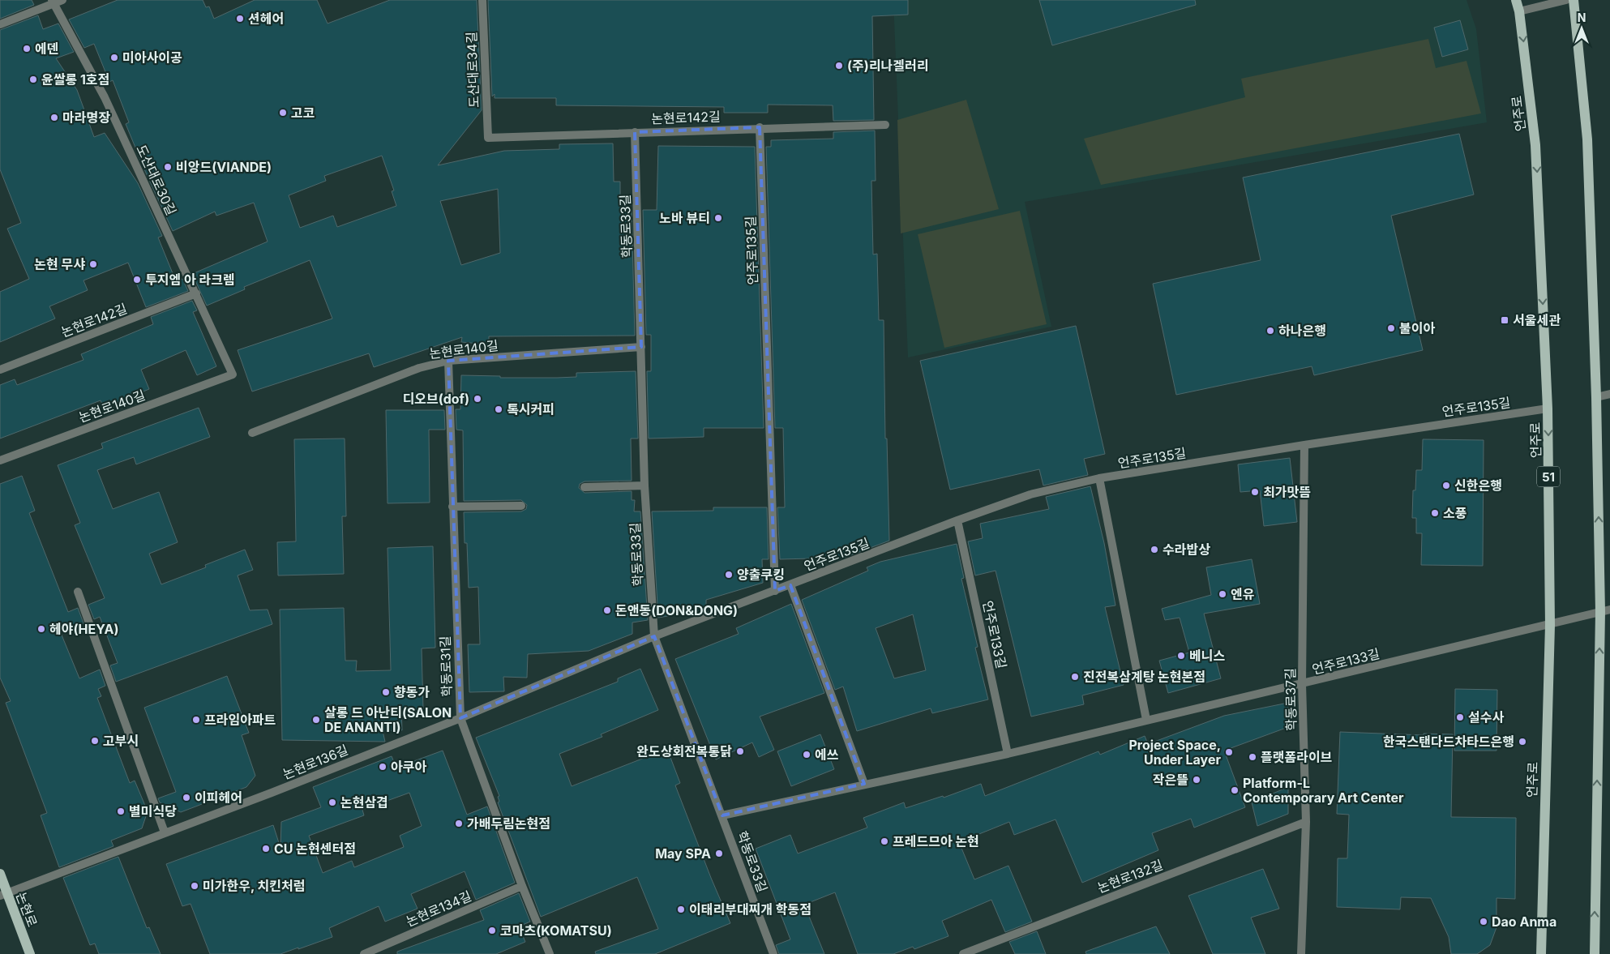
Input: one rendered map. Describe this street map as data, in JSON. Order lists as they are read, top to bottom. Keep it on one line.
{"streets":{"main road":["언주로","51","논현로"],"street":["도산대로34길","논현로142길","도산대로30길","학동로33길","언주로135길","논현로140길","언주로133길","학동로31길","학동로37길","논현로136길","논현로132길","논현로134길"]},"crossings":[["도산대로34길","논현로142길"],["언주로","언주로135길"],["언주로","언주로133길"],["논현로142길","도산대로30길"],["논현로142길","학동로33길"],["논현로142길","언주로135길"],["도산대로30길","논현로140길"],["학동로33길","언주로135길"],["학동로33길","논현로140길"],["학동로33길","언주로133길"],["학동로33길","논현로136길"],["언주로135길","언주로133길"],["언주로135길","학동로37길"],["언주로135길","논현로136길"],["논현로140길","학동로31길"],["언주로133길","학동로37길"],["학동로31길","논현로136길"],["학동로31길","논현로134길"],["학동로37길","논현로132길"],["논현로136길","논현로"]],"places":{"other":["션헤어","에덴","미아사이공","(주)리나겔러리","윤쌀롱 1호점","고코","마라명장","비앙드(VIANDE)","노바 뷰티","논현 무샤","투지엠 아 라크렘","불이아","하나은행","디오브(dof)","톡시커피","신한은행","최가맛뜸","소풍","수라밥상","양출쿠킹","엔유","돈앤동(DON&DONG)","헤야(HEYA)","베니스","진전복삼계탕 논현본점","향동가","설수사","프라임아파트","살롱 드 아난티(SALON DE ANANTI)","고부시","한국스탠다드차타드은행","완도상회전복통닭","Project Space, Under Layer","에쓰","플랫폼라이브","아쿠아","작은뜰","Platform-L Contemporary Art Center","이피헤어","논현삼겹","별미식당","가배두림논현점","프레드므아 논현","CU 논현센터점","May SPA","미가한우, 치킨처럼","이태리부대찌개 학동점","Dao Anma","코마츠(KOMATSU)"],"transit":["서울세관"]},"north":"top"}
